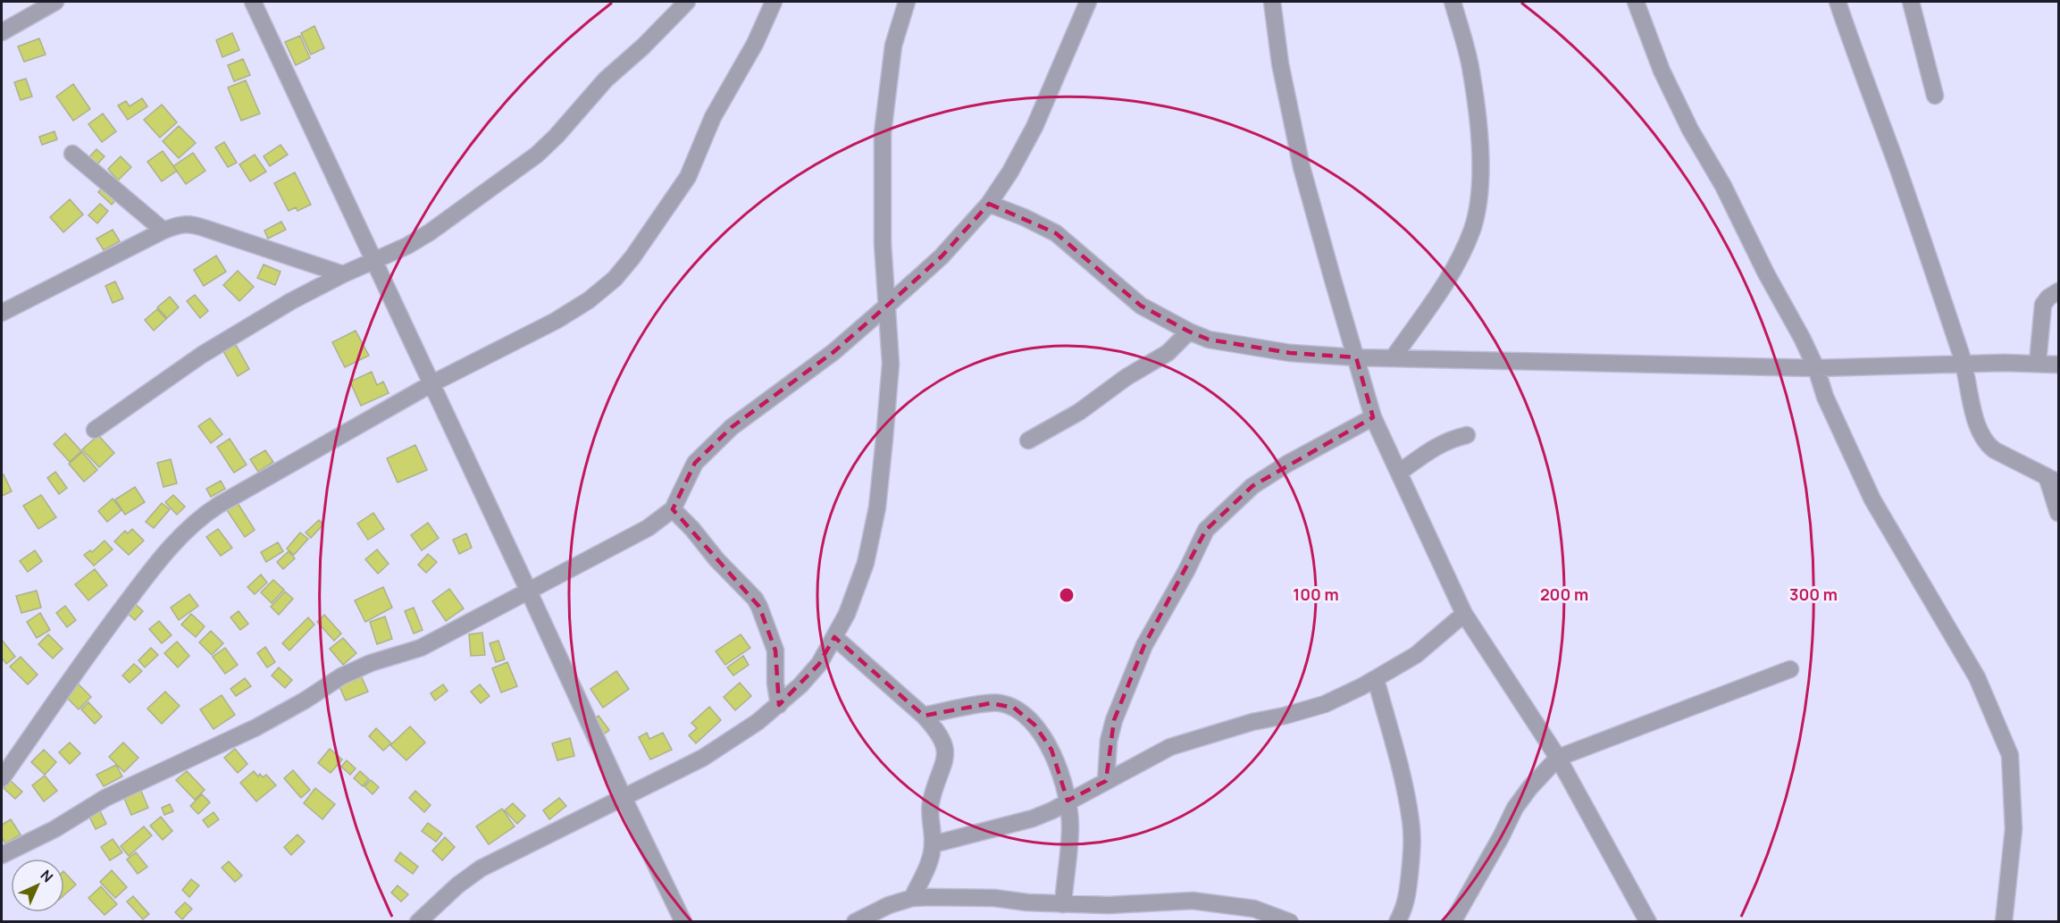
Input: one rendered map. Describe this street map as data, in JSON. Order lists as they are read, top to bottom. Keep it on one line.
{"north":"top right","rings":["100 m","200 m","300 m"]}
